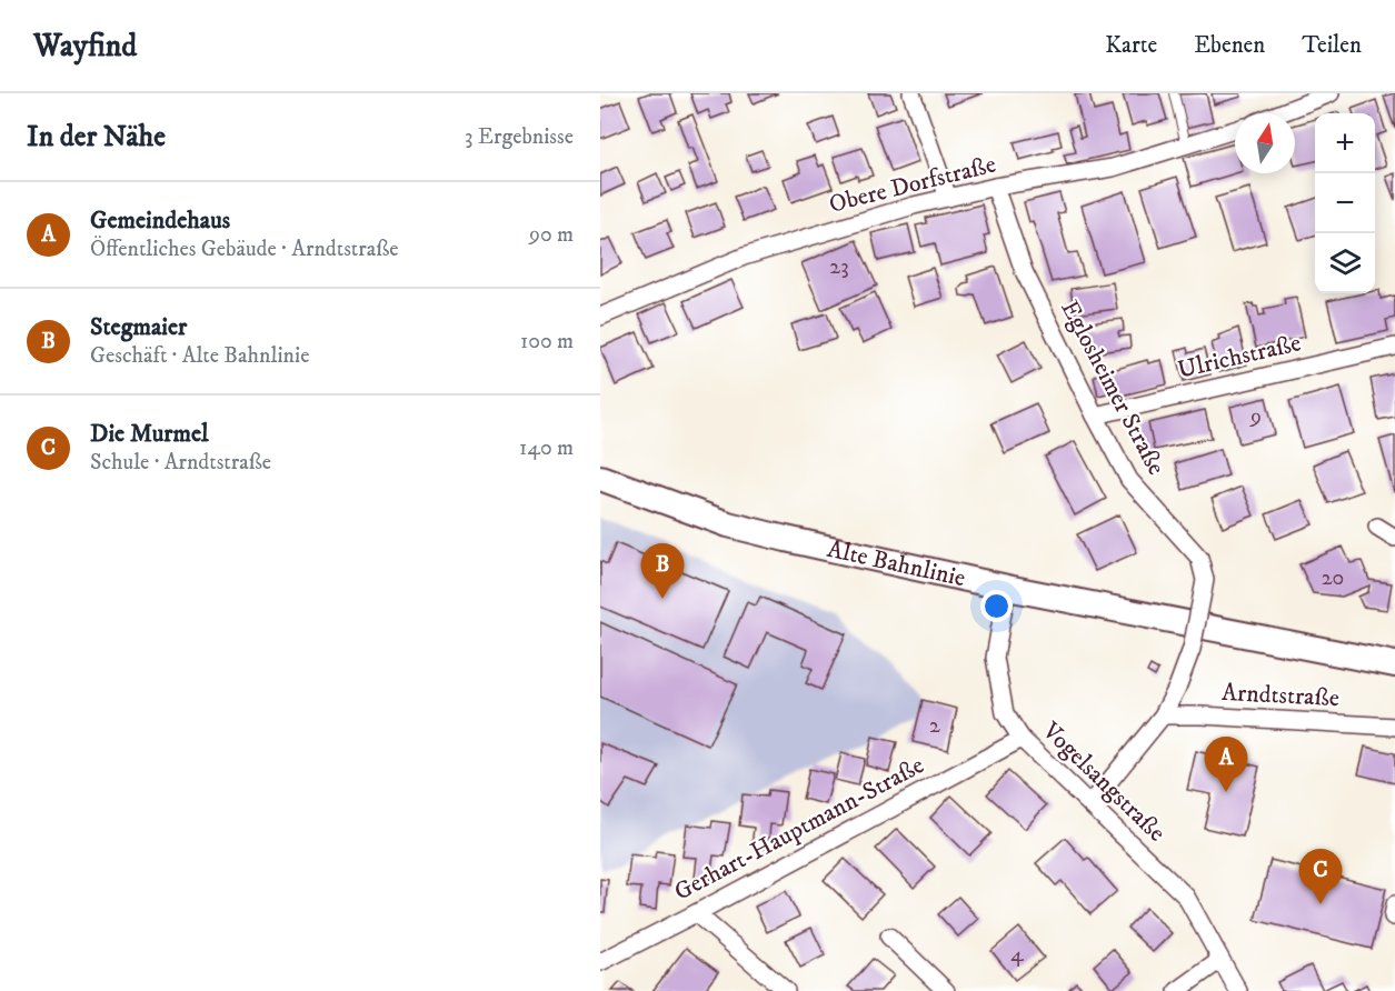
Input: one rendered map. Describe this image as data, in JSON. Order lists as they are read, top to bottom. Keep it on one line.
{"streets":{"street":["Obere Dorfstraße","Ulrichstraße","Eglosheimer Straße","Alte Bahnlinie","Arndtstraße","Vogelsangstraße","Gerhart-Hauptmann-Straße"]},"crossings":[["Obere Dorfstraße","Eglosheimer Straße"],["Ulrichstraße","Eglosheimer Straße"],["Eglosheimer Straße","Arndtstraße"],["Eglosheimer Straße","Vogelsangstraße"],["Alte Bahnlinie","Vogelsangstraße"],["Vogelsangstraße","Gerhart-Hauptmann-Straße"]],"house_numbers":["23","9","20","2","4"],"north":"top","page":{"header":"Wayfind","nav":["Karte","Ebenen","Teilen"],"heading":["In der Nähe","3 Ergebnisse"],"map_buttons":["+","−"],"list":[{"mark":"A","name":"Gemeindehaus","note":"Öffentliches Gebäude · Arndtstraße","value":"90 m"},{"mark":"B","name":"Stegmaier","note":"Geschäft · Alte Bahnlinie","value":"100 m"},{"mark":"C","name":"Die Murmel","note":"Schule · Arndtstraße","value":"140 m"}],"pins":["B","A","C"]}}
